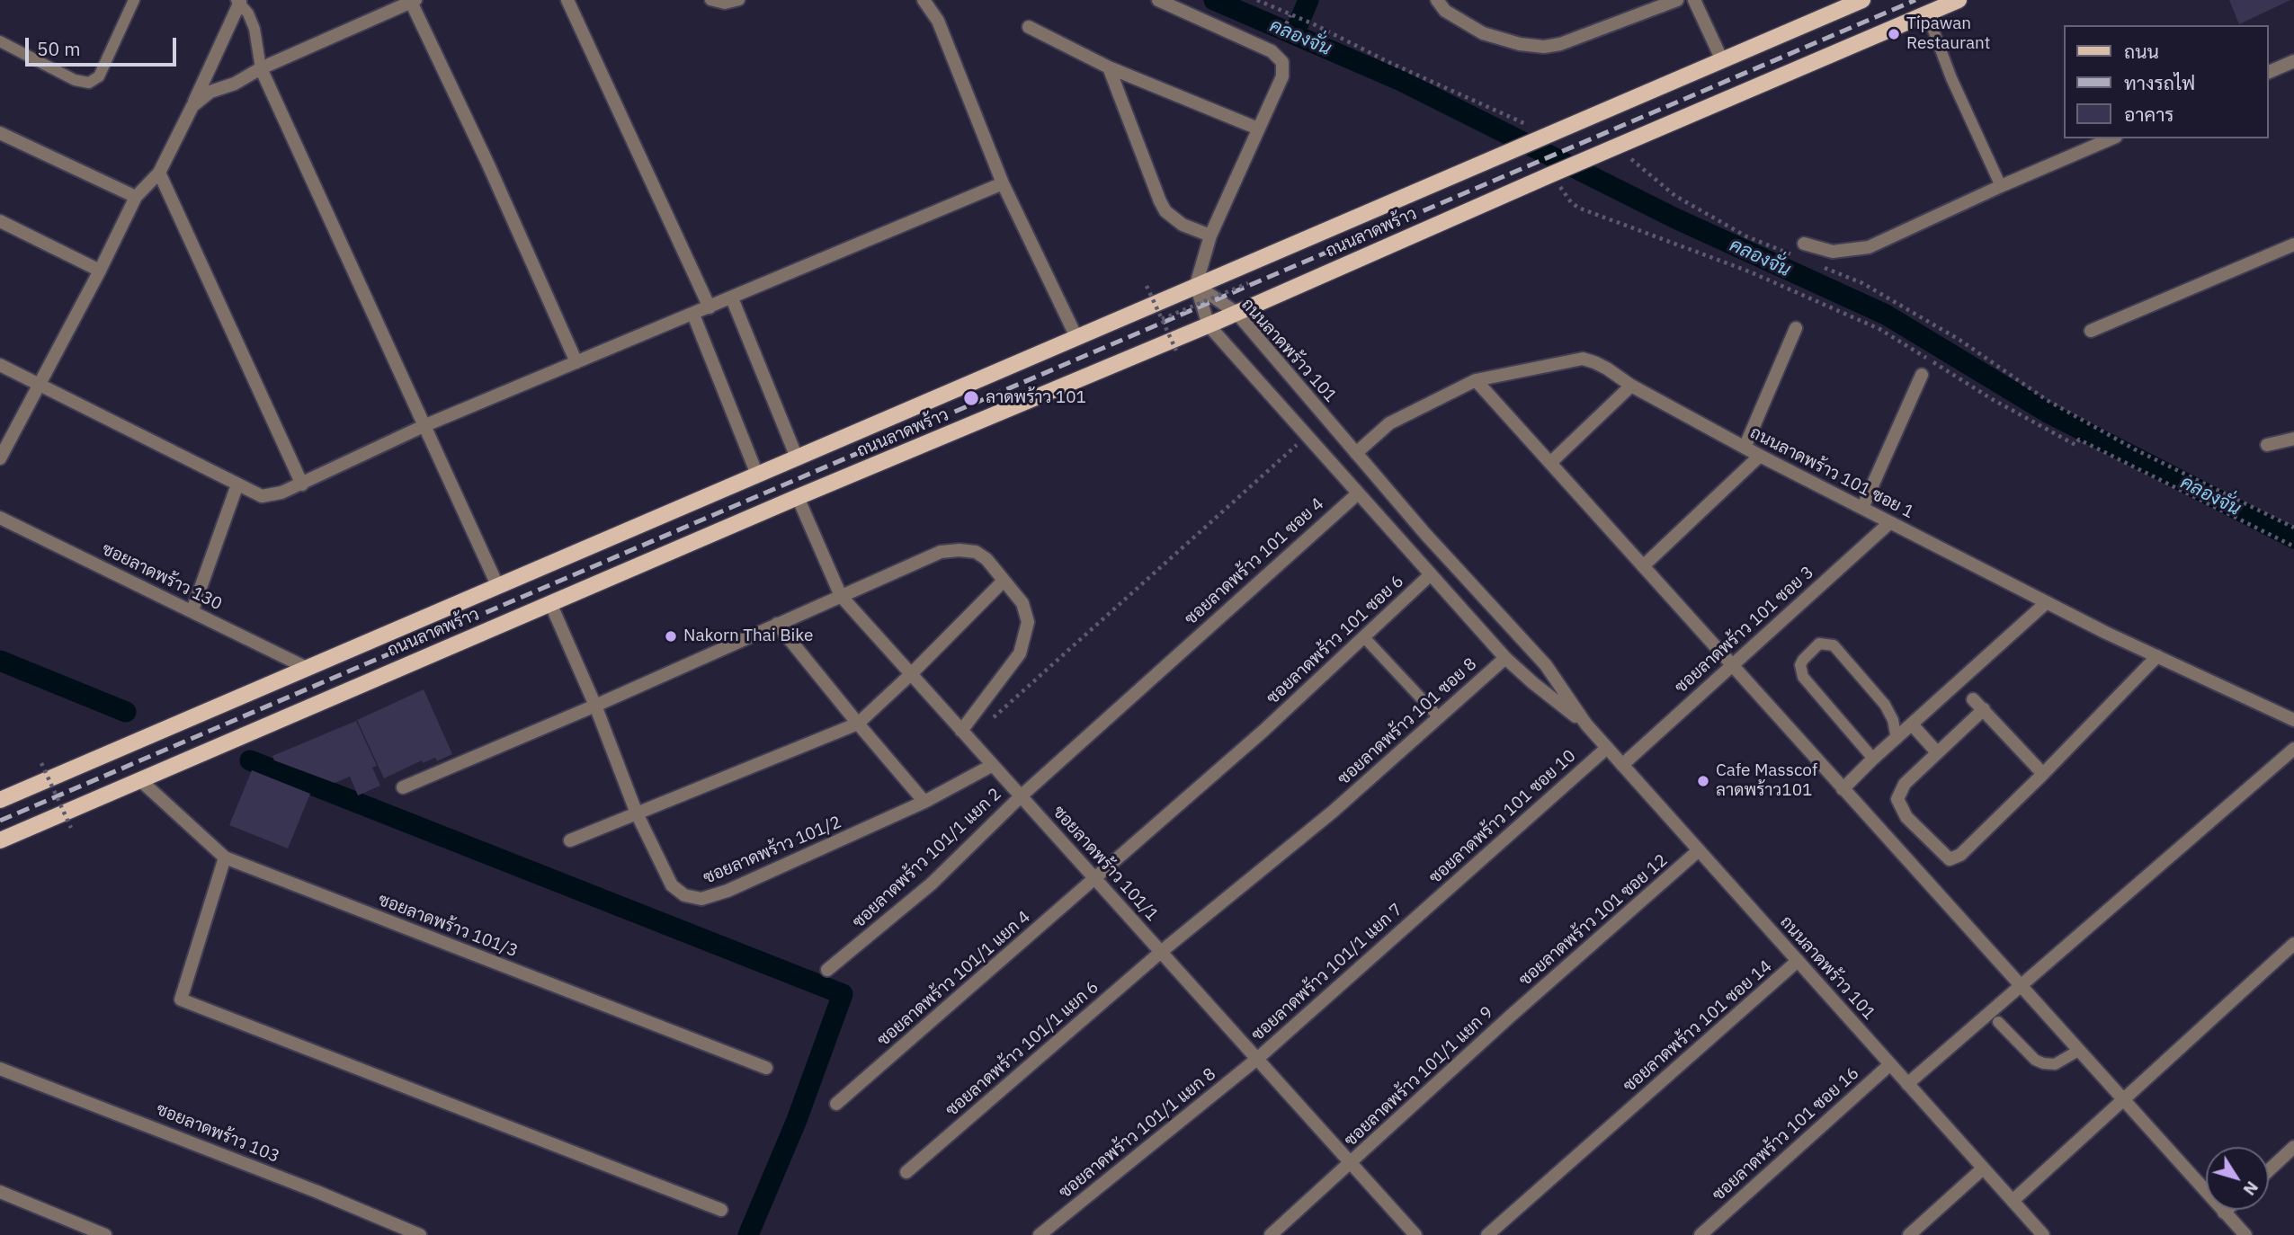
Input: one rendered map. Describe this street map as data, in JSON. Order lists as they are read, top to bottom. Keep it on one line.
{"streets":{"main road":["ถนนลาดพร้าว"],"street":["ถนนลาดพร้าว 101","ถนนลาดพร้าว 101 ซอย 1","ซอยลาดพร้าว 101 ซอย 4","ซอยลาดพร้าว 130","ซอยลาดพร้าว 101 ซอย 3","ซอยลาดพร้าว 101 ซอย 6","ซอยลาดพร้าว 101 ซอย 8","ซอยลาดพร้าว 101 ซอย 10","ซอยลาดพร้าว 101/2","ซอยลาดพร้าว 101/1 แยก 2","ซอยลาดพร้าว 101/1","ซอยลาดพร้าว 101 ซอย 12","ซอยลาดพร้าว 101/3","ซอยลาดพร้าว 101/1 แยก 7","ซอยลาดพร้าว 101/1 แยก 4","ซอยลาดพร้าว 101 ซอย 14","ซอยลาดพร้าว 101/1 แยก 6","ซอยลาดพร้าว 101/1 แยก 9","ซอยลาดพร้าว 103","ซอยลาดพร้าว 101/1 แยก 8","ซอยลาดพร้าว 101 ซอย 16"]},"crossings":[["ถนนลาดพร้าว","ถนนลาดพร้าว 101"],["ถนนลาดพร้าว","ซอยลาดพร้าว 130"],["ถนนลาดพร้าว","ซอยลาดพร้าว 101/2"],["ถนนลาดพร้าว","ซอยลาดพร้าว 101/1"],["ถนนลาดพร้าว","ซอยลาดพร้าว 101/3"],["ถนนลาดพร้าว 101","ถนนลาดพร้าว 101 ซอย 1"],["ถนนลาดพร้าว 101","ซอยลาดพร้าว 101 ซอย 4"],["ถนนลาดพร้าว 101","ซอยลาดพร้าว 101 ซอย 3"],["ถนนลาดพร้าว 101","ซอยลาดพร้าว 101 ซอย 6"],["ถนนลาดพร้าว 101","ซอยลาดพร้าว 101 ซอย 8"],["ถนนลาดพร้าว 101","ซอยลาดพร้าว 101 ซอย 10"],["ถนนลาดพร้าว 101","ซอยลาดพร้าว 101 ซอย 12"],["ถนนลาดพร้าว 101","ซอยลาดพร้าว 101 ซอย 14"],["ถนนลาดพร้าว 101","ซอยลาดพร้าว 101 ซอย 16"],["ถนนลาดพร้าว 101 ซอย 1","ซอยลาดพร้าว 101 ซอย 3"],["ซอยลาดพร้าว 101 ซอย 4","ซอยลาดพร้าว 101/1 แยก 2"],["ซอยลาดพร้าว 101 ซอย 4","ซอยลาดพร้าว 101/1"],["ซอยลาดพร้าว 101 ซอย 6","ซอยลาดพร้าว 101/1"],["ซอยลาดพร้าว 101 ซอย 6","ซอยลาดพร้าว 101/1 แยก 4"],["ซอยลาดพร้าว 101 ซอย 8","ซอยลาดพร้าว 101/1"],["ซอยลาดพร้าว 101 ซอย 8","ซอยลาดพร้าว 101/1 แยก 6"],["ซอยลาดพร้าว 101 ซอย 10","ซอยลาดพร้าว 101/1 แยก 7"],["ซอยลาดพร้าว 101/2","ซอยลาดพร้าว 101/1"],["ซอยลาดพร้าว 101/1 แยก 2","ซอยลาดพร้าว 101/1"],["ซอยลาดพร้าว 101/1","ซอยลาดพร้าว 101/1 แยก 7"],["ซอยลาดพร้าว 101/1","ซอยลาดพร้าว 101/1 แยก 4"],["ซอยลาดพร้าว 101/1","ซอยลาดพร้าว 101/1 แยก 6"],["ซอยลาดพร้าว 101/1","ซอยลาดพร้าว 101/1 แยก 9"],["ซอยลาดพร้าว 101/1","ซอยลาดพร้าว 101/1 แยก 8"],["ซอยลาดพร้าว 101 ซอย 12","ซอยลาดพร้าว 101/1 แยก 9"],["ซอยลาดพร้าว 101/1 แยก 7","ซอยลาดพร้าว 101/1 แยก 8"]],"water":["คลองจั่น"],"places":["Tipawan Restaurant","ลาดพร้าว 101","Nakorn Thai Bike","Cafe Masscof ลาดพร้าว101"],"legend":["ถนน","ทางรถไฟ","อาคาร"],"scale_bar":"50 m","north":"bottom right"}
